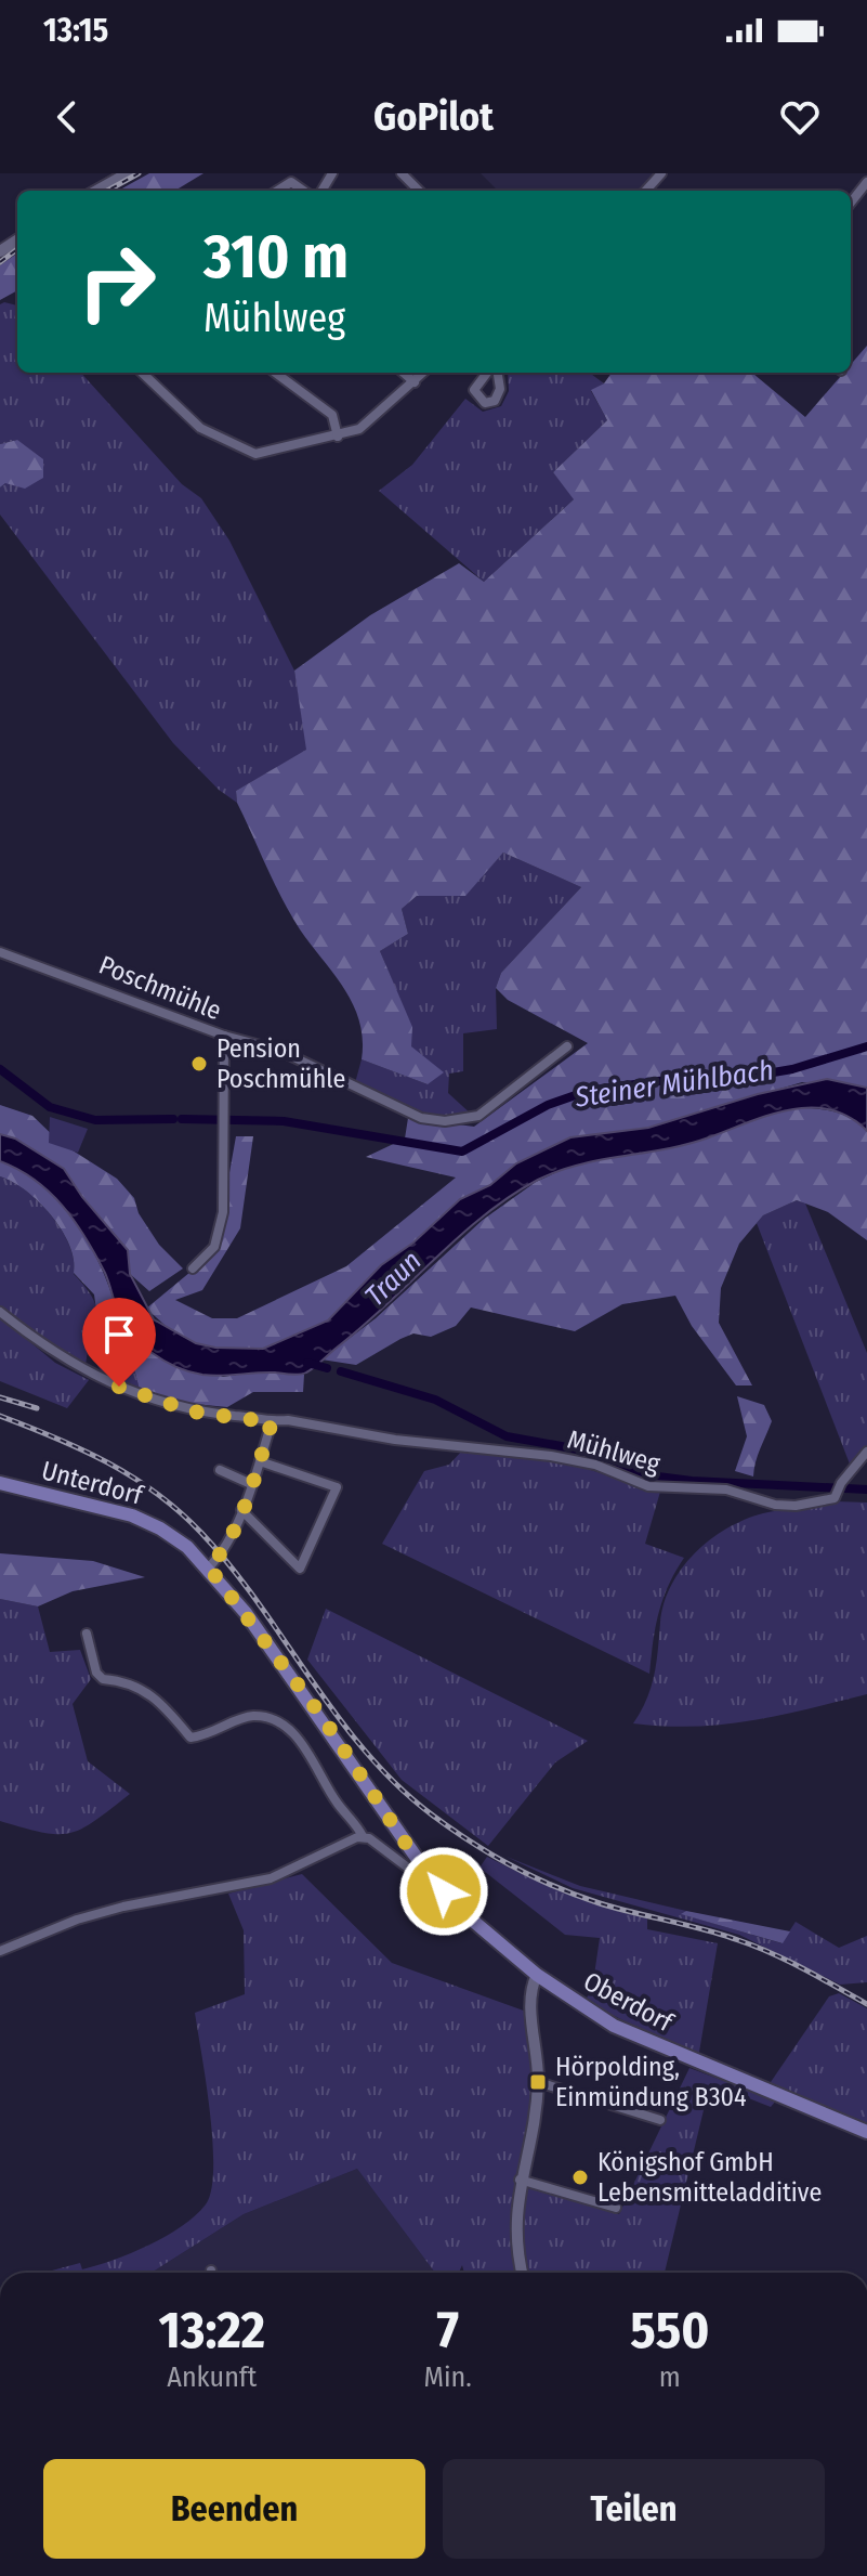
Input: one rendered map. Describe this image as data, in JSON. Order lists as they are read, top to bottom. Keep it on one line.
{"streets":{"main road":["Unterdorf","Oberdorf"],"street":["Poschmühle","Mühlweg"]},"crossings":[["Unterdorf","Oberdorf"]],"water":["Steiner Mühlbach","Traun"],"places":{"other":["Pension Poschmühle","Königshof GmbH Lebensmitteladditive"],"transit":["Hörpolding, Einmündung B304"]},"page":{"status":"13:15","header":"GoPilot","turn":["310 m","Mühlweg"],"eta":["13:22","Ankunft","7","Min.","550","m"],"buttons":["Beenden","Teilen"]}}
